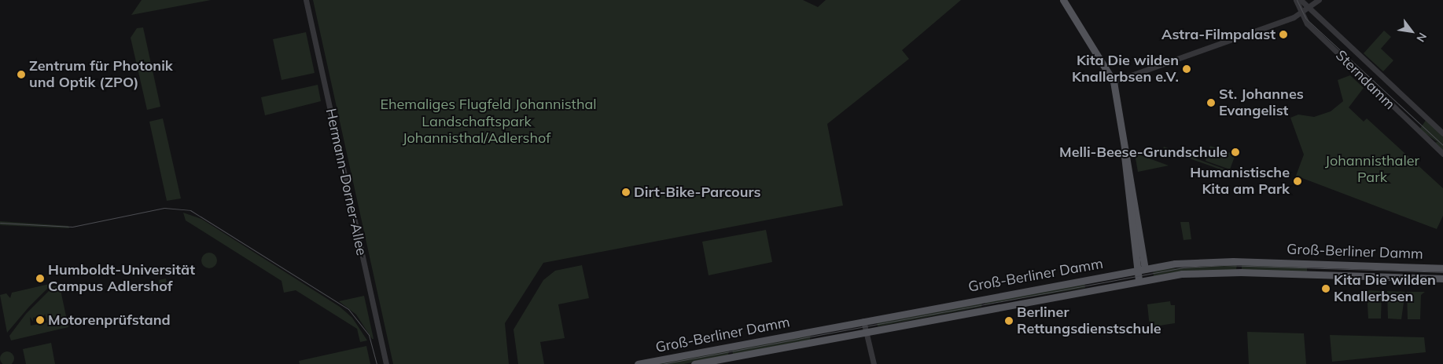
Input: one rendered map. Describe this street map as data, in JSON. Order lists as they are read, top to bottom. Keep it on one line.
{"streets":{"main road":["Groß-Berliner Damm"],"street":["Sterndamm","Hermann-Dorner-Allee"]},"parks":["Ehemaliges Flugfeld Johannisthal","Landschaftspark Johannisthal/Adlershof","Johannisthaler Park"],"places":["Astra-Filmpalast","Kita Die wilden Knallerbsen e.V.","Zentrum für Photonik und Optik (ZPO)","St. Johannes Evangelist","Melli-Beese-Grundschule","Humanistische Kita am Park","Dirt-Bike-Parcours","Humboldt-Universität Campus Adlershof","Kita Die wilden Knallerbsen","Motorenprüfstand","Berliner Rettungsdienstschule"],"north":"bottom right"}
